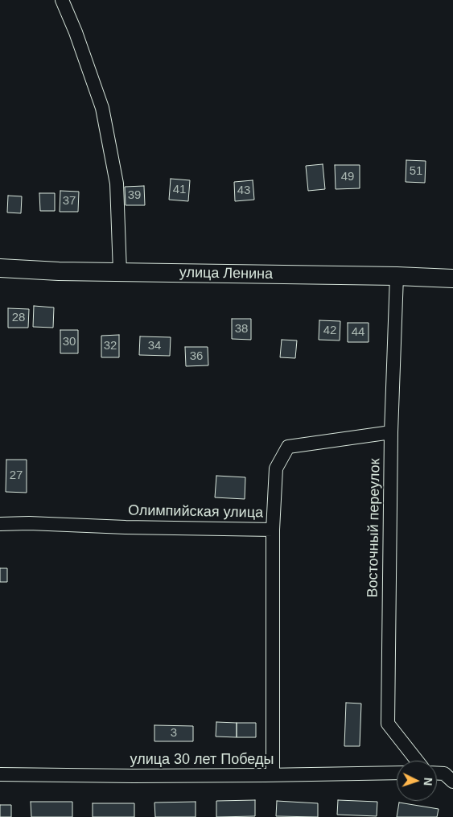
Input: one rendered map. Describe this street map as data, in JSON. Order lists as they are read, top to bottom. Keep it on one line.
{"streets":{"street":["улица Ленина","Олимпийская улица","Восточный переулок","улица 30 лет Победы"]},"crossings":[["улица Ленина","Восточный переулок"],["Олимпийская улица","Восточный переулок"]],"house_numbers":["51","49","41","43","39","37","28","38","42","44","30","32","34","36","27","3"],"north":"right"}
